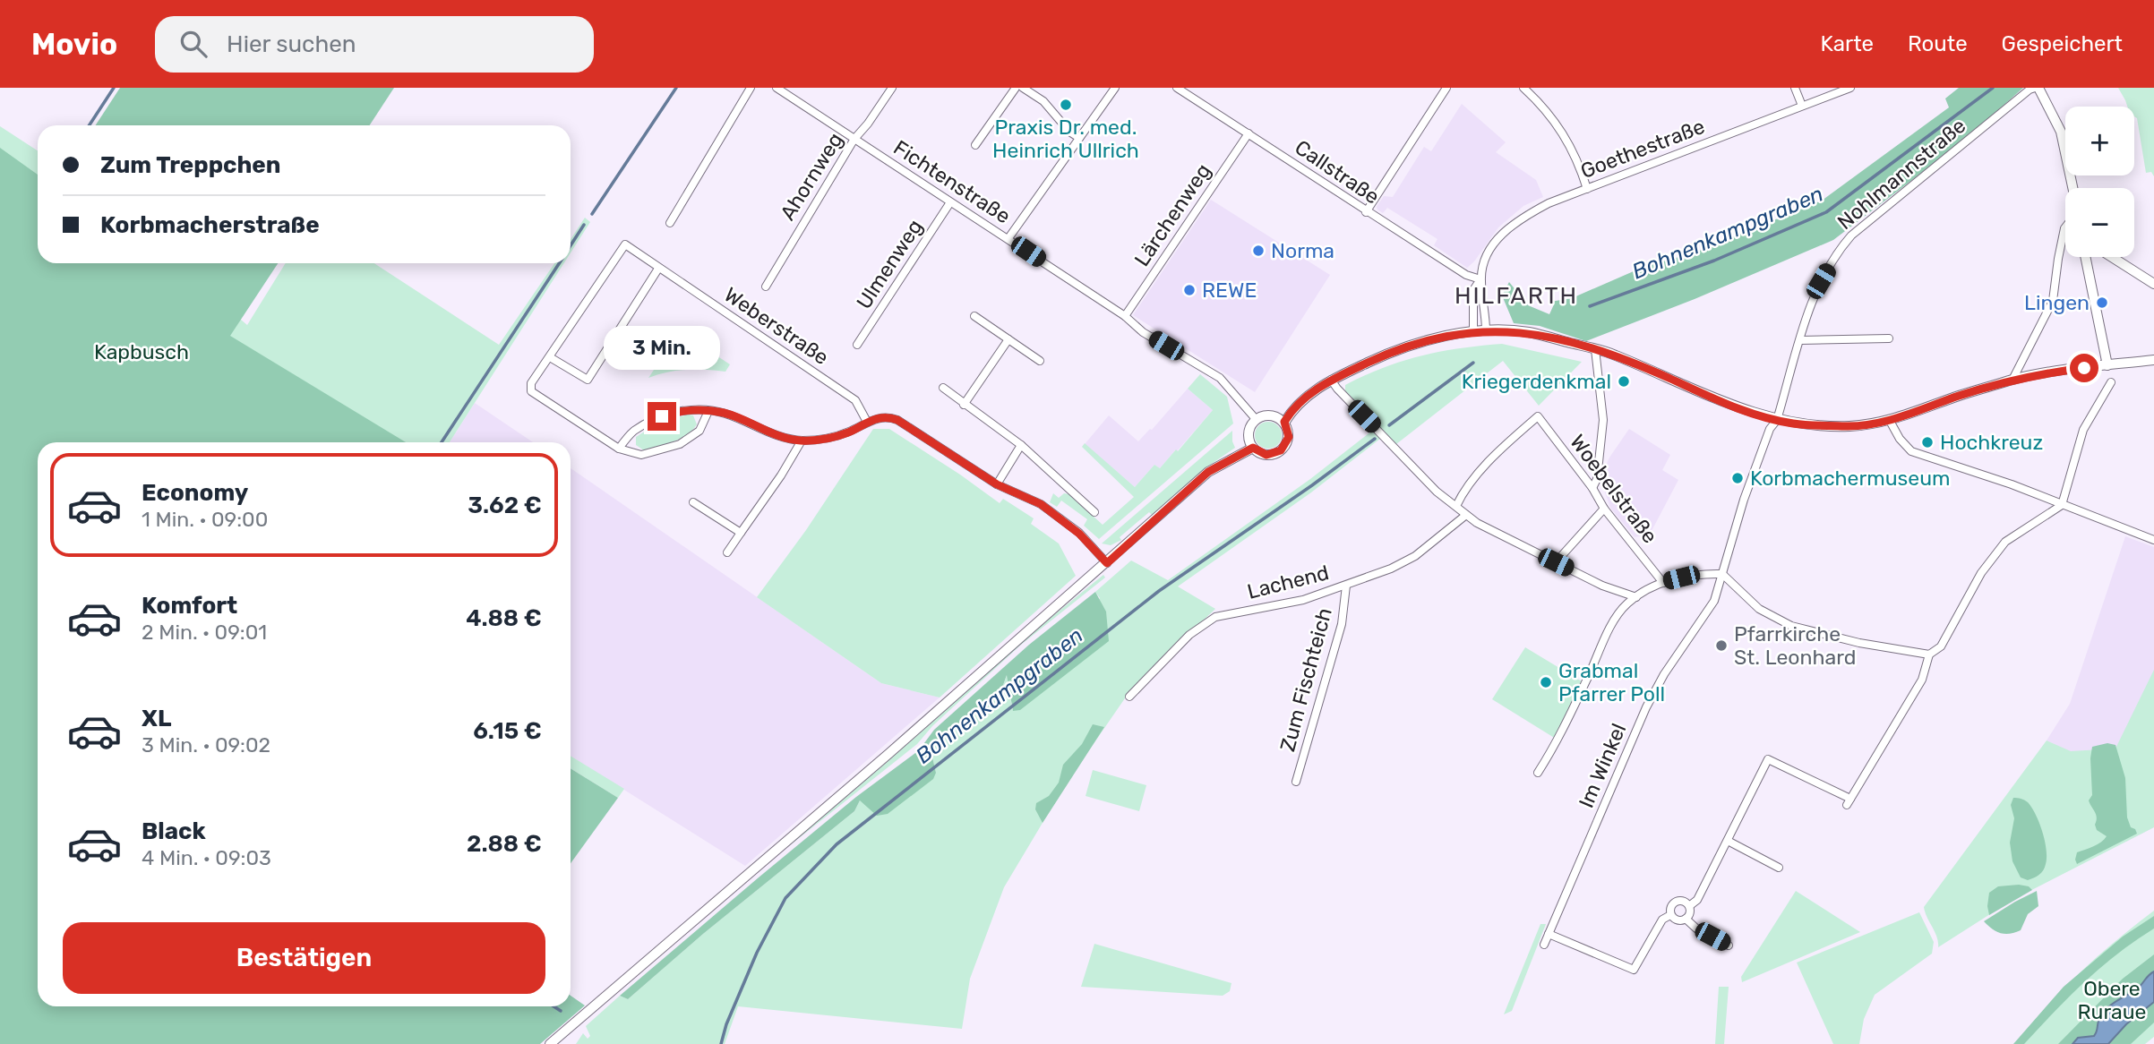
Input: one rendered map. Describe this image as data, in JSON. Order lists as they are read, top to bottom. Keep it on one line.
{"streets":{"street":["Goethestraße","Callstraße","Nohlmannstraße","Ahornweg","Fichtenstraße","Lärchenweg","Ulmenweg","Weberstraße","Woebelstraße","Lachend","Zum Fischteich","Im Winkel"]},"crossings":[["Goethestraße","Callstraße"],["Callstraße","Lärchenweg"],["Nohlmannstraße","Im Winkel"],["Ahornweg","Fichtenstraße"],["Fichtenstraße","Lärchenweg"],["Fichtenstraße","Ulmenweg"],["Lachend","Zum Fischteich"]],"districts":["HILFARTH"],"water":["Bohnenkampgraben"],"parks":["Kapbusch","Obere Ruraue"],"places":["Praxis Dr. med. Heinrich Ullrich","Norma","REWE","Lingen","Kriegerdenkmal","Hochkreuz","Korbmachermuseum","Pfarrkirche St. Leonhard","Grabmal Pfarrer Poll"],"page":{"header":"Movio","search":"Hier suchen","nav":["Karte","Route","Gespeichert"],"map_buttons":["+","−"],"banner":["Zum Treppchen","Korbmacherstraße"],"bubble":"3 Min.","list":[{"name":"Economy","note":"1 Min. · 09:00","value":"3.62 €"},{"name":"Komfort","note":"2 Min. · 09:01","value":"4.88 €"},{"name":"XL","note":"3 Min. · 09:02","value":"6.15 €"},{"name":"Black","note":"4 Min. · 09:03","value":"2.88 €"}],"buttons":"Bestätigen"}}
